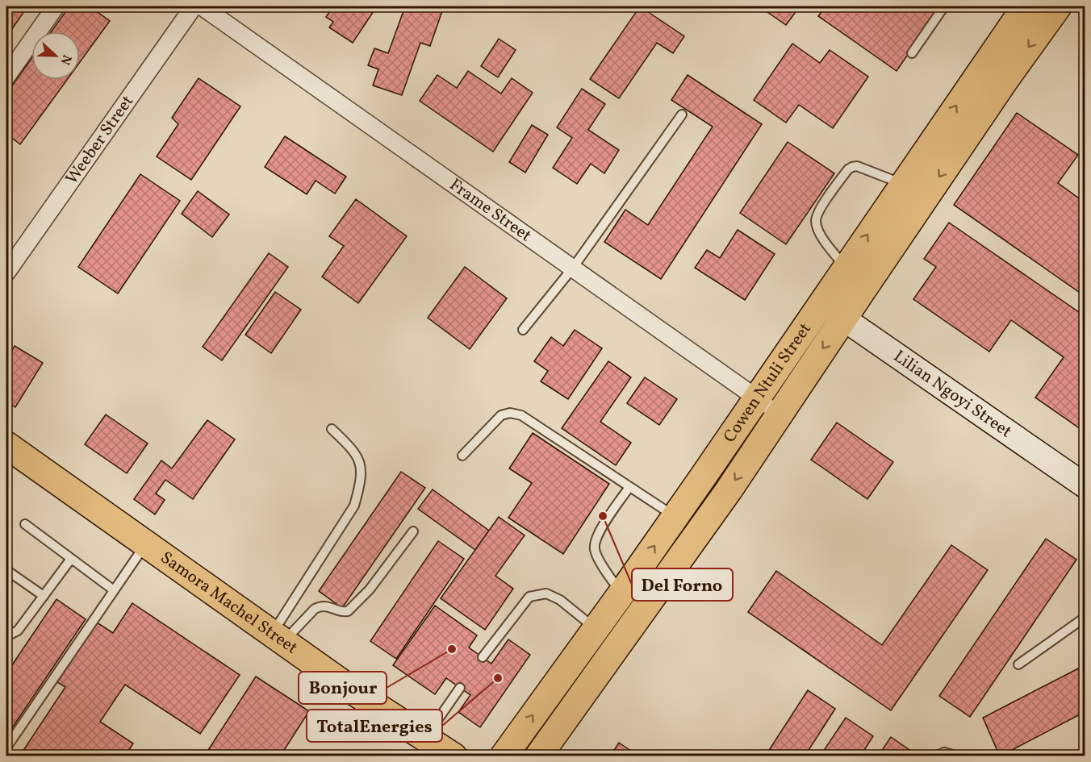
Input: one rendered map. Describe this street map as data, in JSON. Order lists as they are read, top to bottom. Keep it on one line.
{"streets":{"main road":["Cowen Ntuli Street","Lilian Ngoyi Street","Samora Machel Street"],"street":["Weeber Street","Frame Street"]},"crossings":[["Frame Street","Cowen Ntuli Street"],["Cowen Ntuli Street","Lilian Ngoyi Street"]],"places":["Del Forno","Bonjour","TotalEnergies"],"north":"right"}
